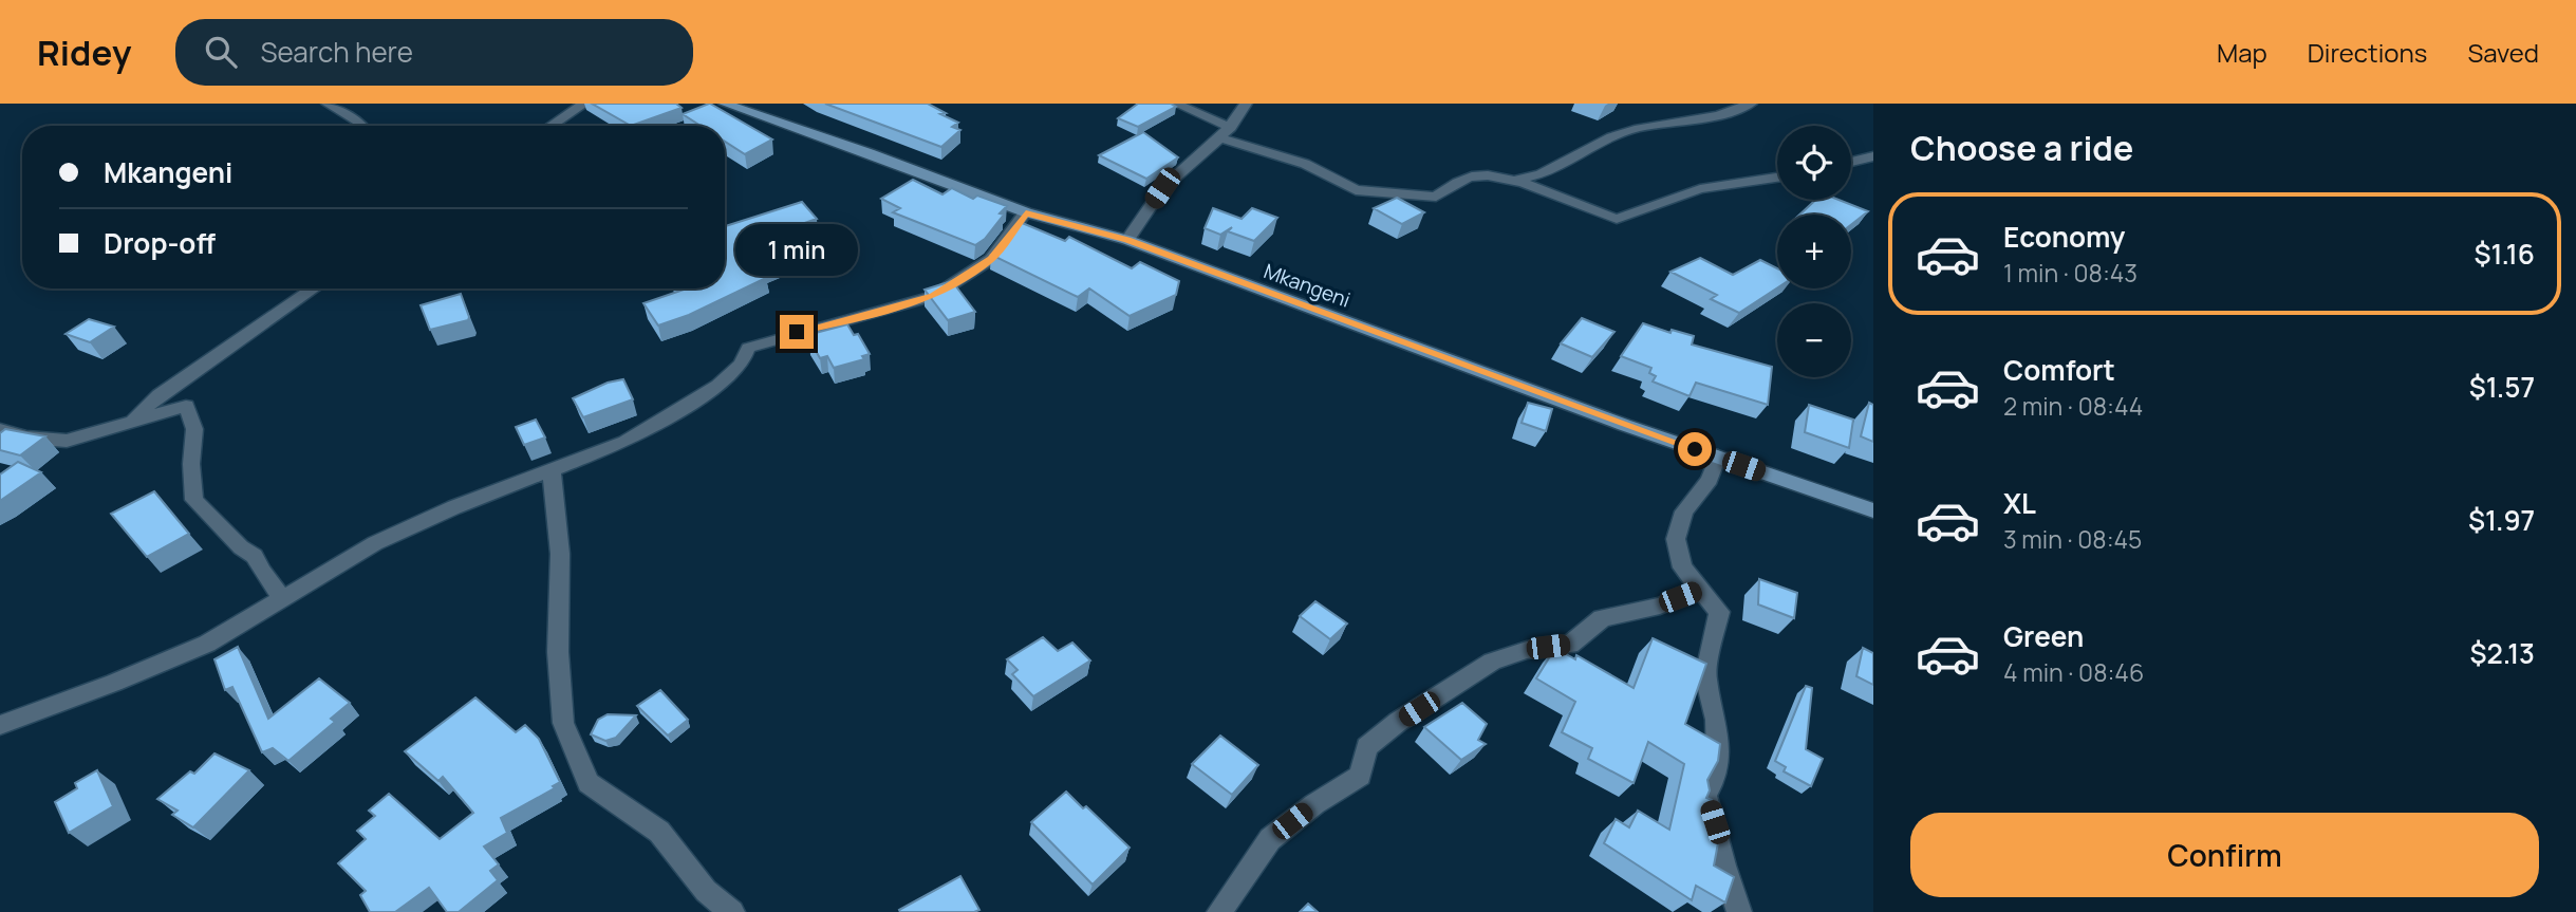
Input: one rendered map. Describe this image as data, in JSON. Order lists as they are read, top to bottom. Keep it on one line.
{"streets":{"street":["Mkangeni"]},"page":{"header":"Ridey","search":"Search here","nav":["Map","Directions","Saved"],"heading":"Choose a ride","map_buttons":["+","−"],"banner":["Mkangeni","Drop-off"],"list":[{"name":"Economy","note":"1 min · 08:43","value":"$1.16"},{"name":"Comfort","note":"2 min · 08:44","value":"$1.57"},{"name":"XL","note":"3 min · 08:45","value":"$1.97"},{"name":"Green","note":"4 min · 08:46","value":"$2.13"}],"bubble":"1 min","buttons":"Confirm"}}
